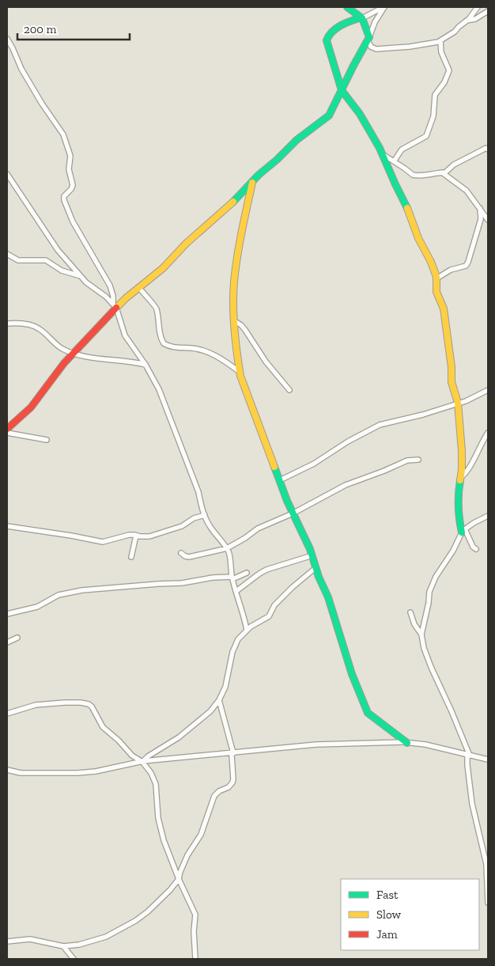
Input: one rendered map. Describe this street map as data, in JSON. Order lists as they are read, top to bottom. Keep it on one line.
{"legend":["Fast","Slow","Jam"],"scale_bar":"200 m"}
